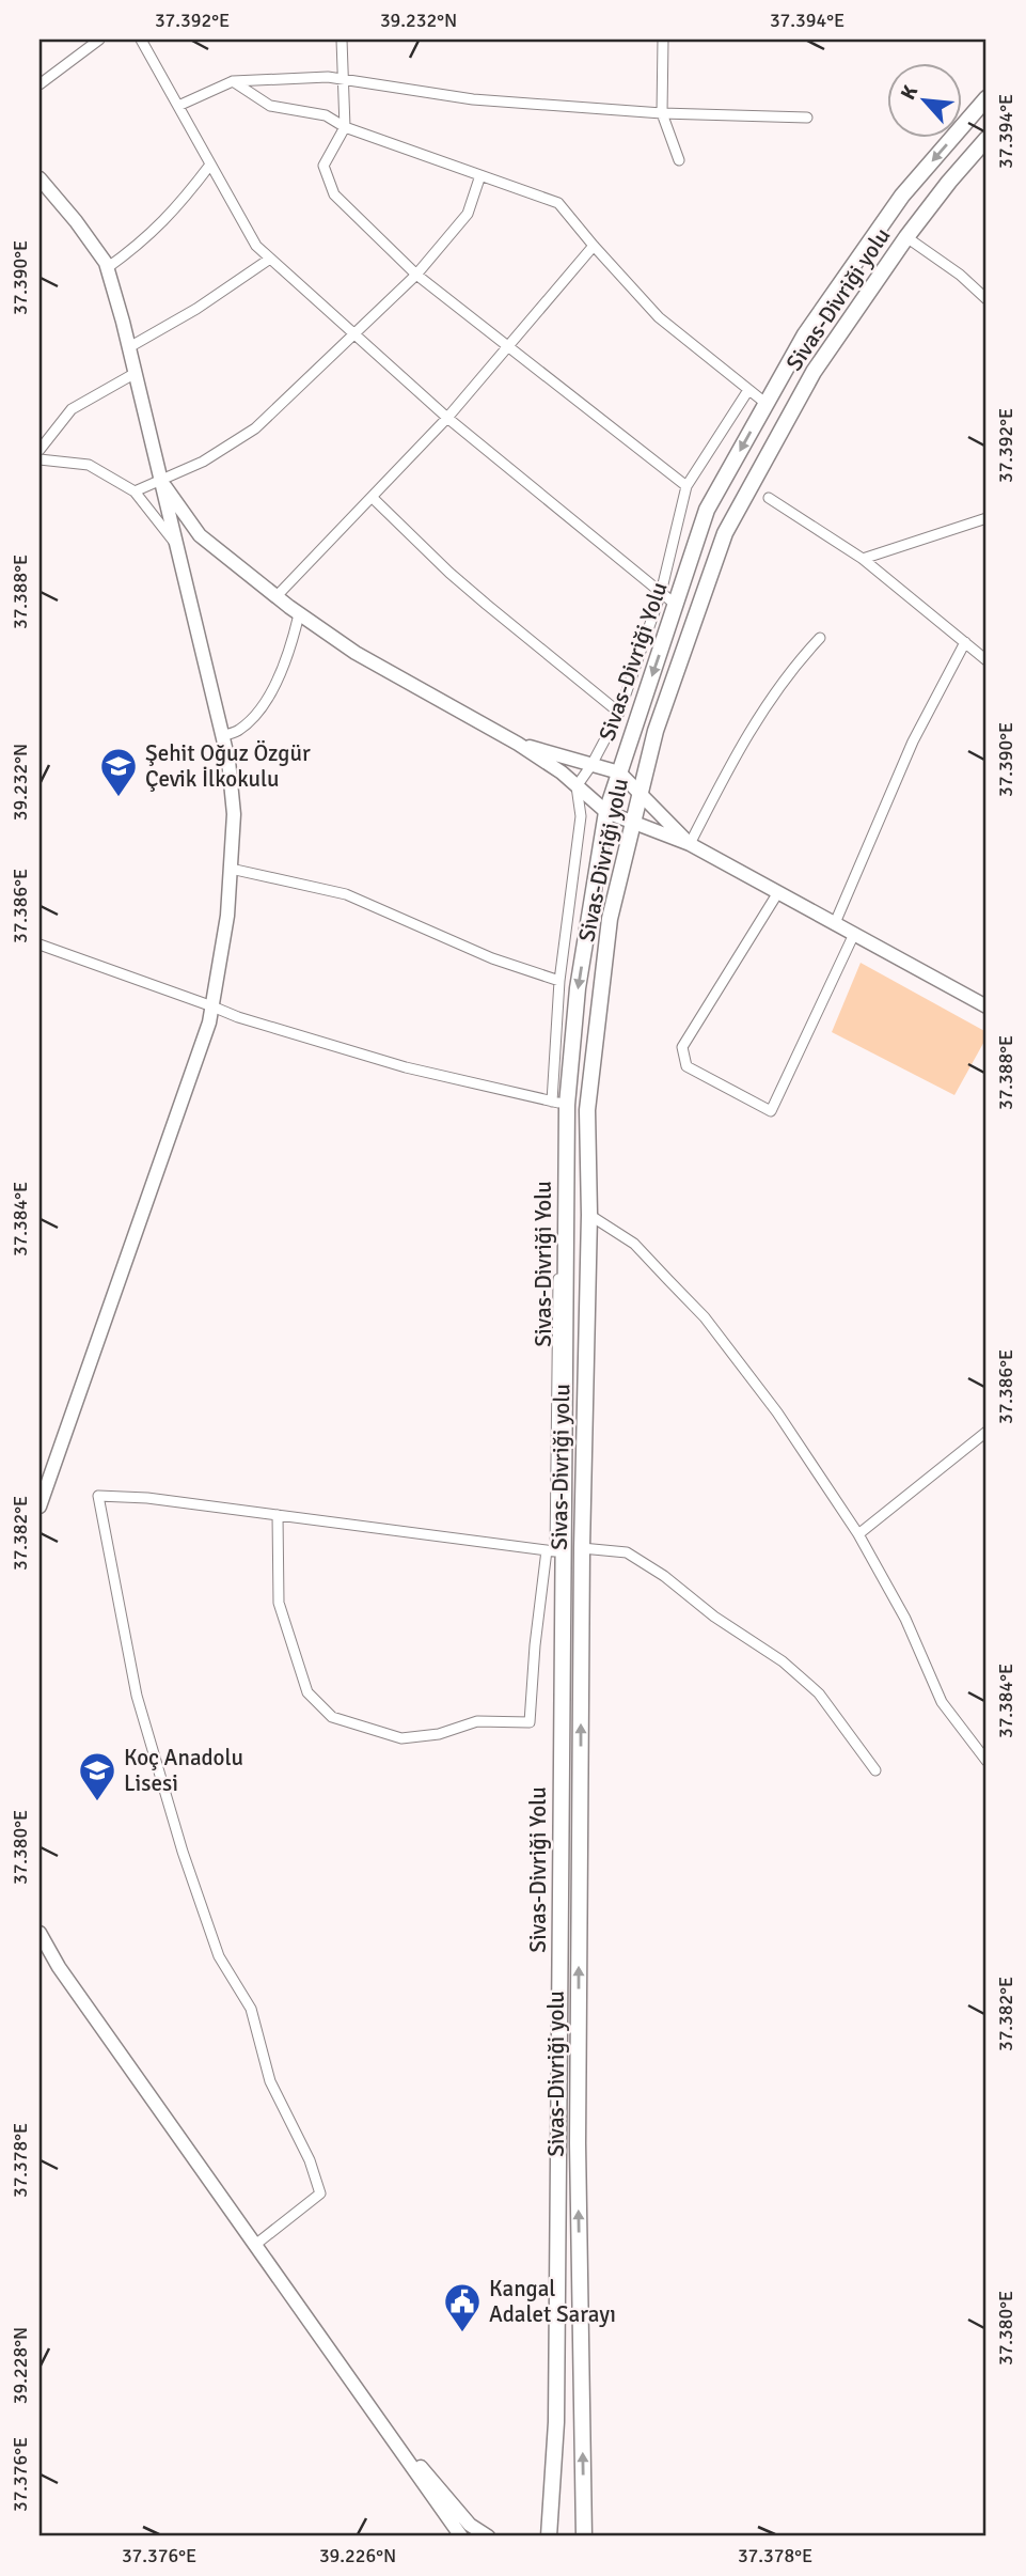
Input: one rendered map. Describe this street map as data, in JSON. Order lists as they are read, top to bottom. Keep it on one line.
{"streets":{"main road":["Sivas-Divriği yolu","Sivas-Divriği Yolu"]},"one_way":["Sivas-Divriği yolu","Sivas-Divriği Yolu"],"places":{"school or university":["Şehit Oğuz Özgür Çevik İlkokulu","Koç Anadolu Lisesi"],"public building":["Kangal Adalet Sarayı"]},"north":"top left","coordinates":["37.392°E","39.232°N","37.394°E","37.390°E","37.388°E","37.386°E","37.384°E","37.382°E","37.380°E","37.378°E","39.228°N","37.376°E","39.226°N"]}
